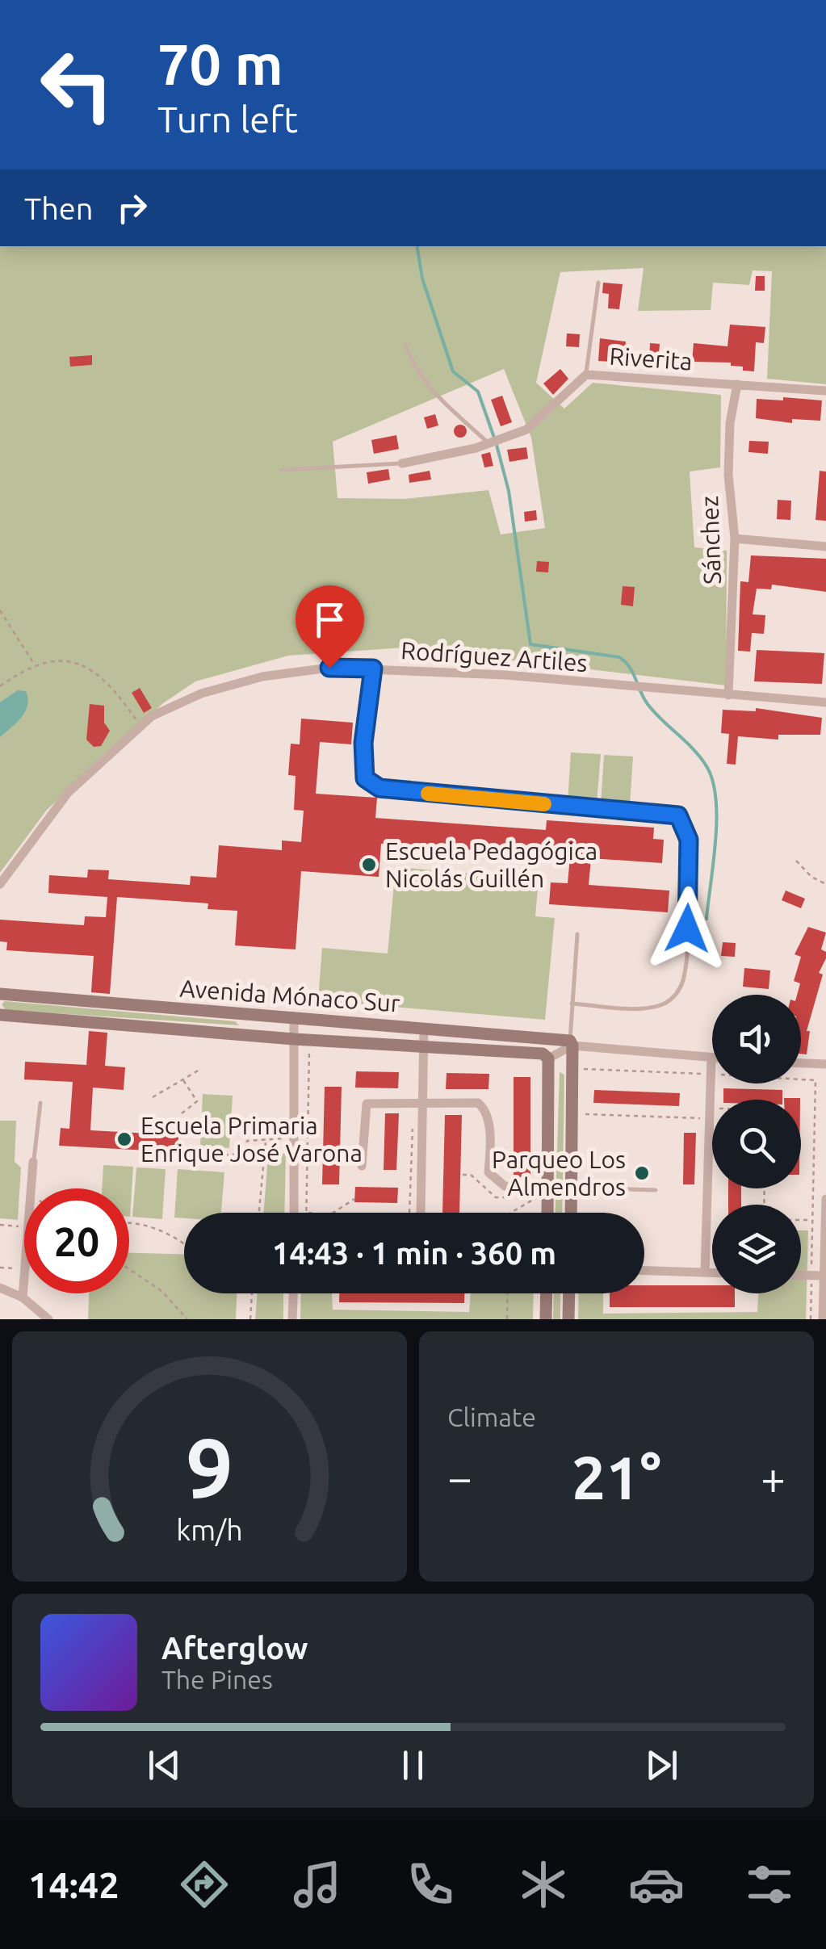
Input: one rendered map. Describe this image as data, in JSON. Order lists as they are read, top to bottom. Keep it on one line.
{"streets":{"main road":["Avenida Mónaco Sur"],"street":["Riverita","Sánchez","Rodríguez Artiles"]},"crossings":[["Riverita","Sánchez"],["Sánchez","Rodríguez Artiles"]],"places":["Escuela Pedagógica Nicolás Guillén","Escuela Primaria Enrique José Varona","Parqueo Los Almendros"],"page":{"turn":["70 m","Turn left"],"then":"Then","limit":"20","trip":"14:43 · 1 min · 360 m","tile":"Climate","heat":["−","21°","+"],"song":["Afterglow","The Pines"],"tabs":"14:42","gauge":["9","km/h"]}}
